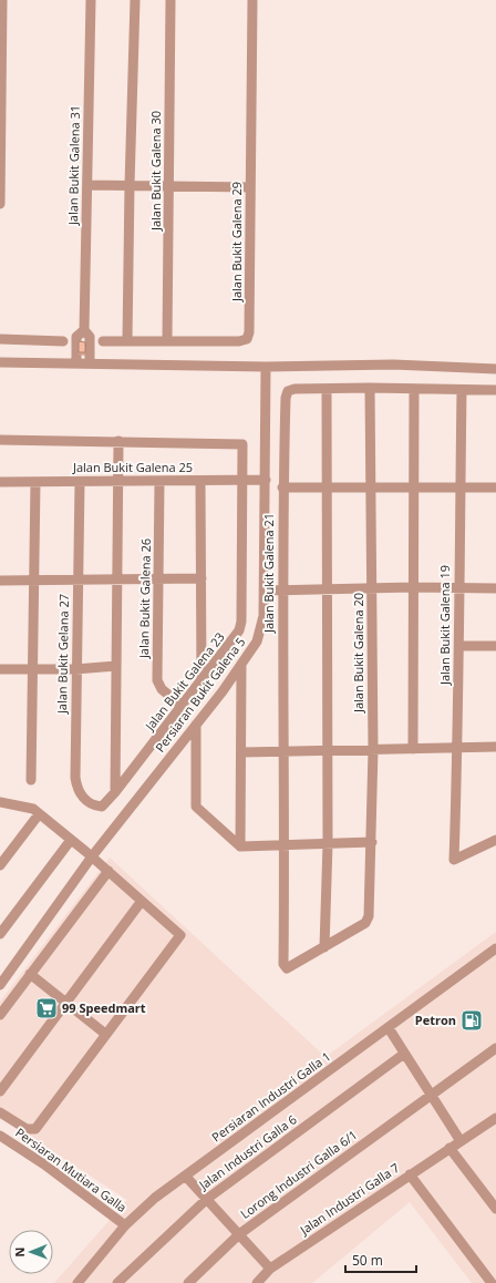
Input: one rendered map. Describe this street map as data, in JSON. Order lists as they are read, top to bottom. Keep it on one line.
{"streets":{"street":["Jalan Bukit Galena 31","Jalan Bukit Galena 30","Jalan Bukit Galena 29","Jalan Bukit Galena 25","Jalan Bukit Galena 21","Jalan Bukit Galena 26","Jalan Bukit Galena 19","Jalan Bukit Galena 20","Jalan Bukit Gelana 27","Jalan Bukit Galena 23","Persiaran Bukit Galena 5","Persiaran Industri Galla 1","Jalan Industri Galla 6","Persiaran Mutiara Galla","Lorong Industri Galla 6/1","Jalan Industri Galla 7"]},"crossings":[["Jalan Bukit Galena 30","Jalan Bukit Galena 29"],["Jalan Bukit Galena 25","Jalan Bukit Galena 26"],["Jalan Bukit Galena 25","Jalan Bukit Gelana 27"],["Jalan Bukit Galena 25","Jalan Bukit Galena 23"],["Jalan Bukit Galena 25","Persiaran Bukit Galena 5"],["Jalan Bukit Galena 21","Jalan Bukit Galena 19"],["Jalan Bukit Galena 21","Jalan Bukit Galena 20"],["Jalan Bukit Galena 26","Jalan Bukit Galena 23"],["Jalan Bukit Gelana 27","Jalan Bukit Galena 23"],["Persiaran Industri Galla 1","Persiaran Mutiara Galla"]],"places":{"supermarket":["99 Speedmart"],"fuel station":["Petron"]},"scale_bar":"50 m","north":"left"}
